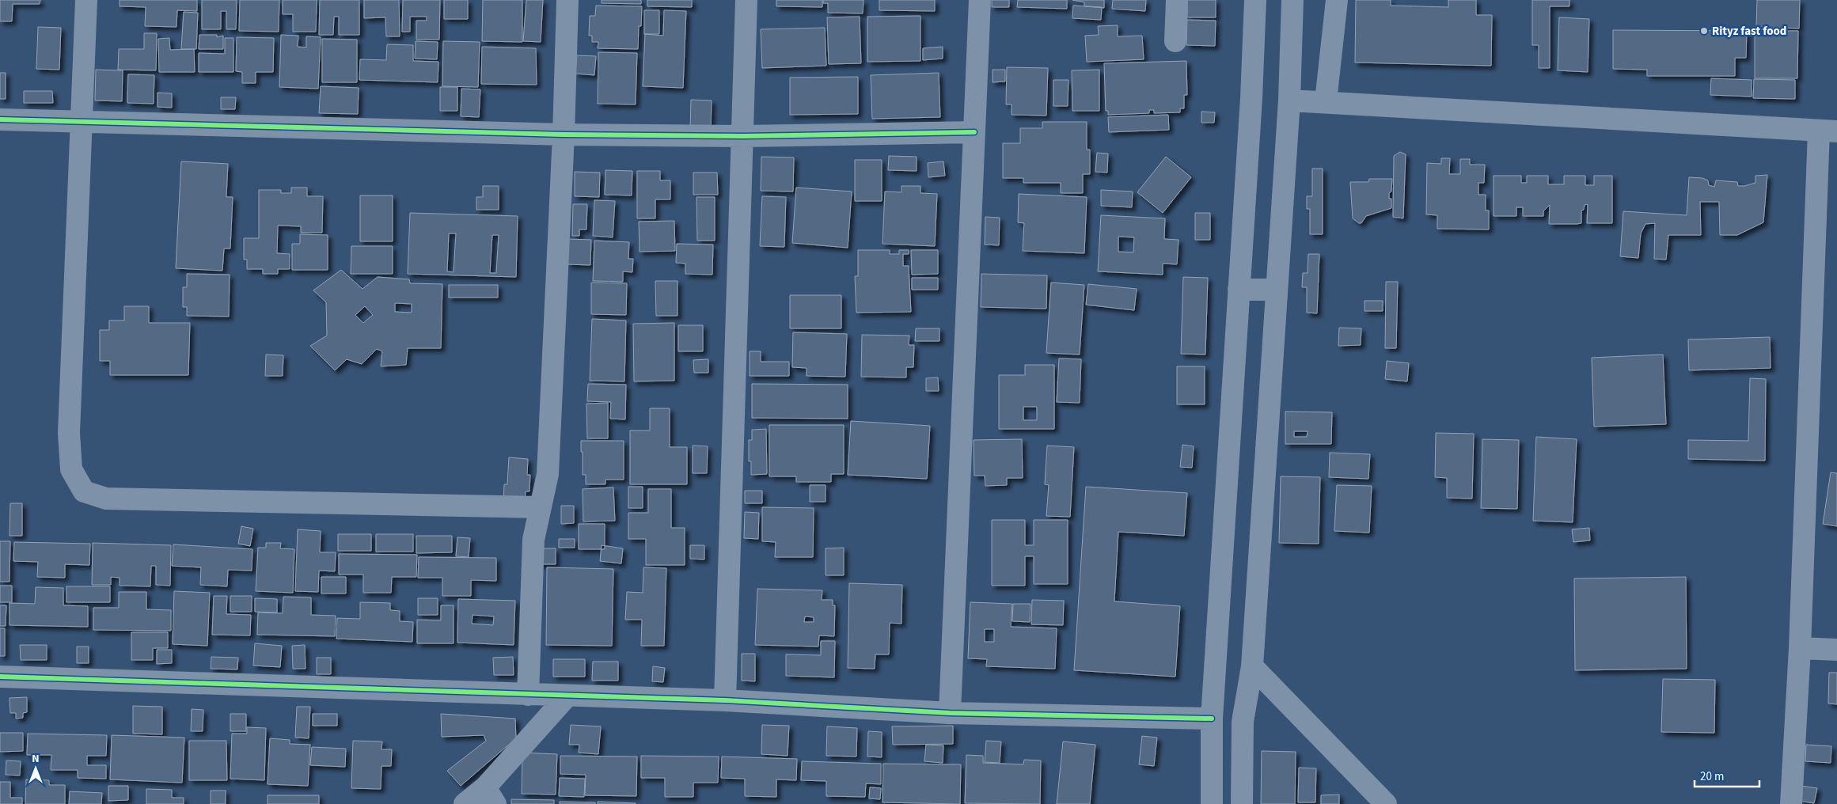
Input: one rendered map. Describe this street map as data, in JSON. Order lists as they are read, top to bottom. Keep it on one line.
{"places":["Rityz fast food"],"scale_bar":"20 m","north":"top"}
